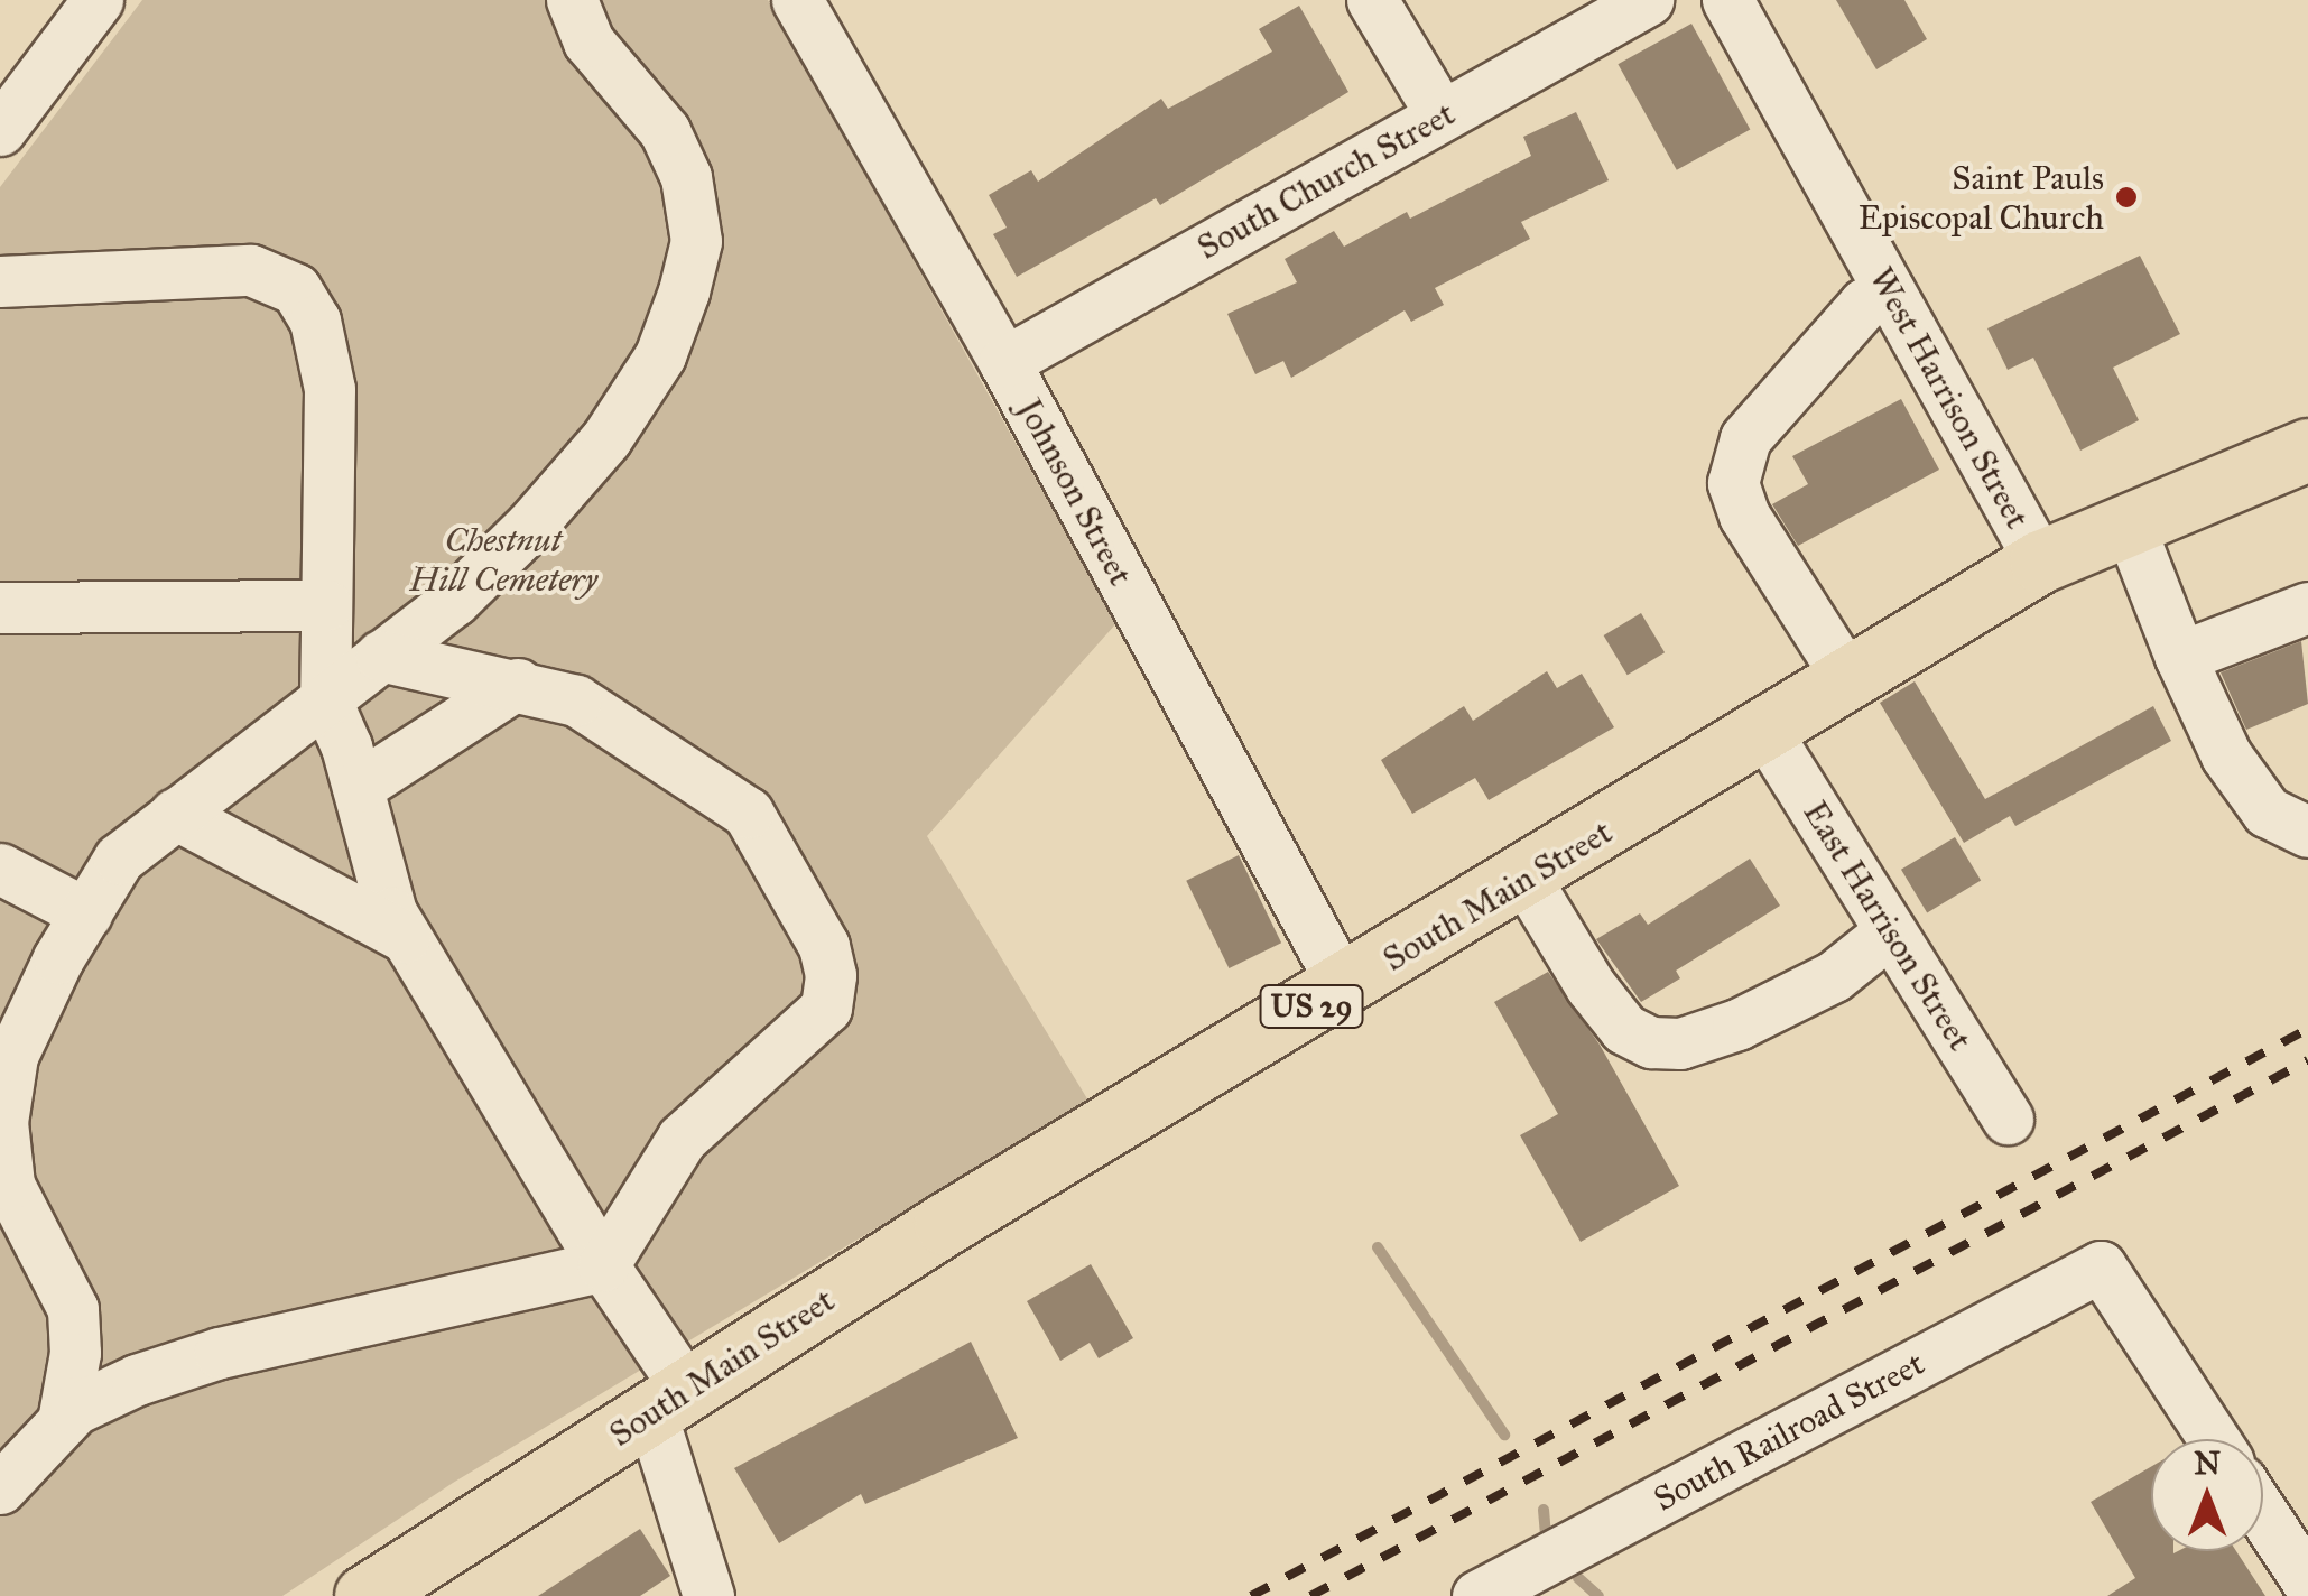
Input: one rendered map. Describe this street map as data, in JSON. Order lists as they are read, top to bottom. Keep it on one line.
{"streets":{"main road":["South Main Street","US 29"],"street":["South Church Street","West Harrison Street","Johnson Street","East Harrison Street","South Railroad Street"]},"crossings":[["South Church Street","Johnson Street"],["West Harrison Street","South Main Street"],["Johnson Street","South Main Street"],["South Main Street","East Harrison Street"]],"parks":["Chestnut Hill Cemetery"],"places":["Saint Pauls Episcopal Church"],"north":"top"}
